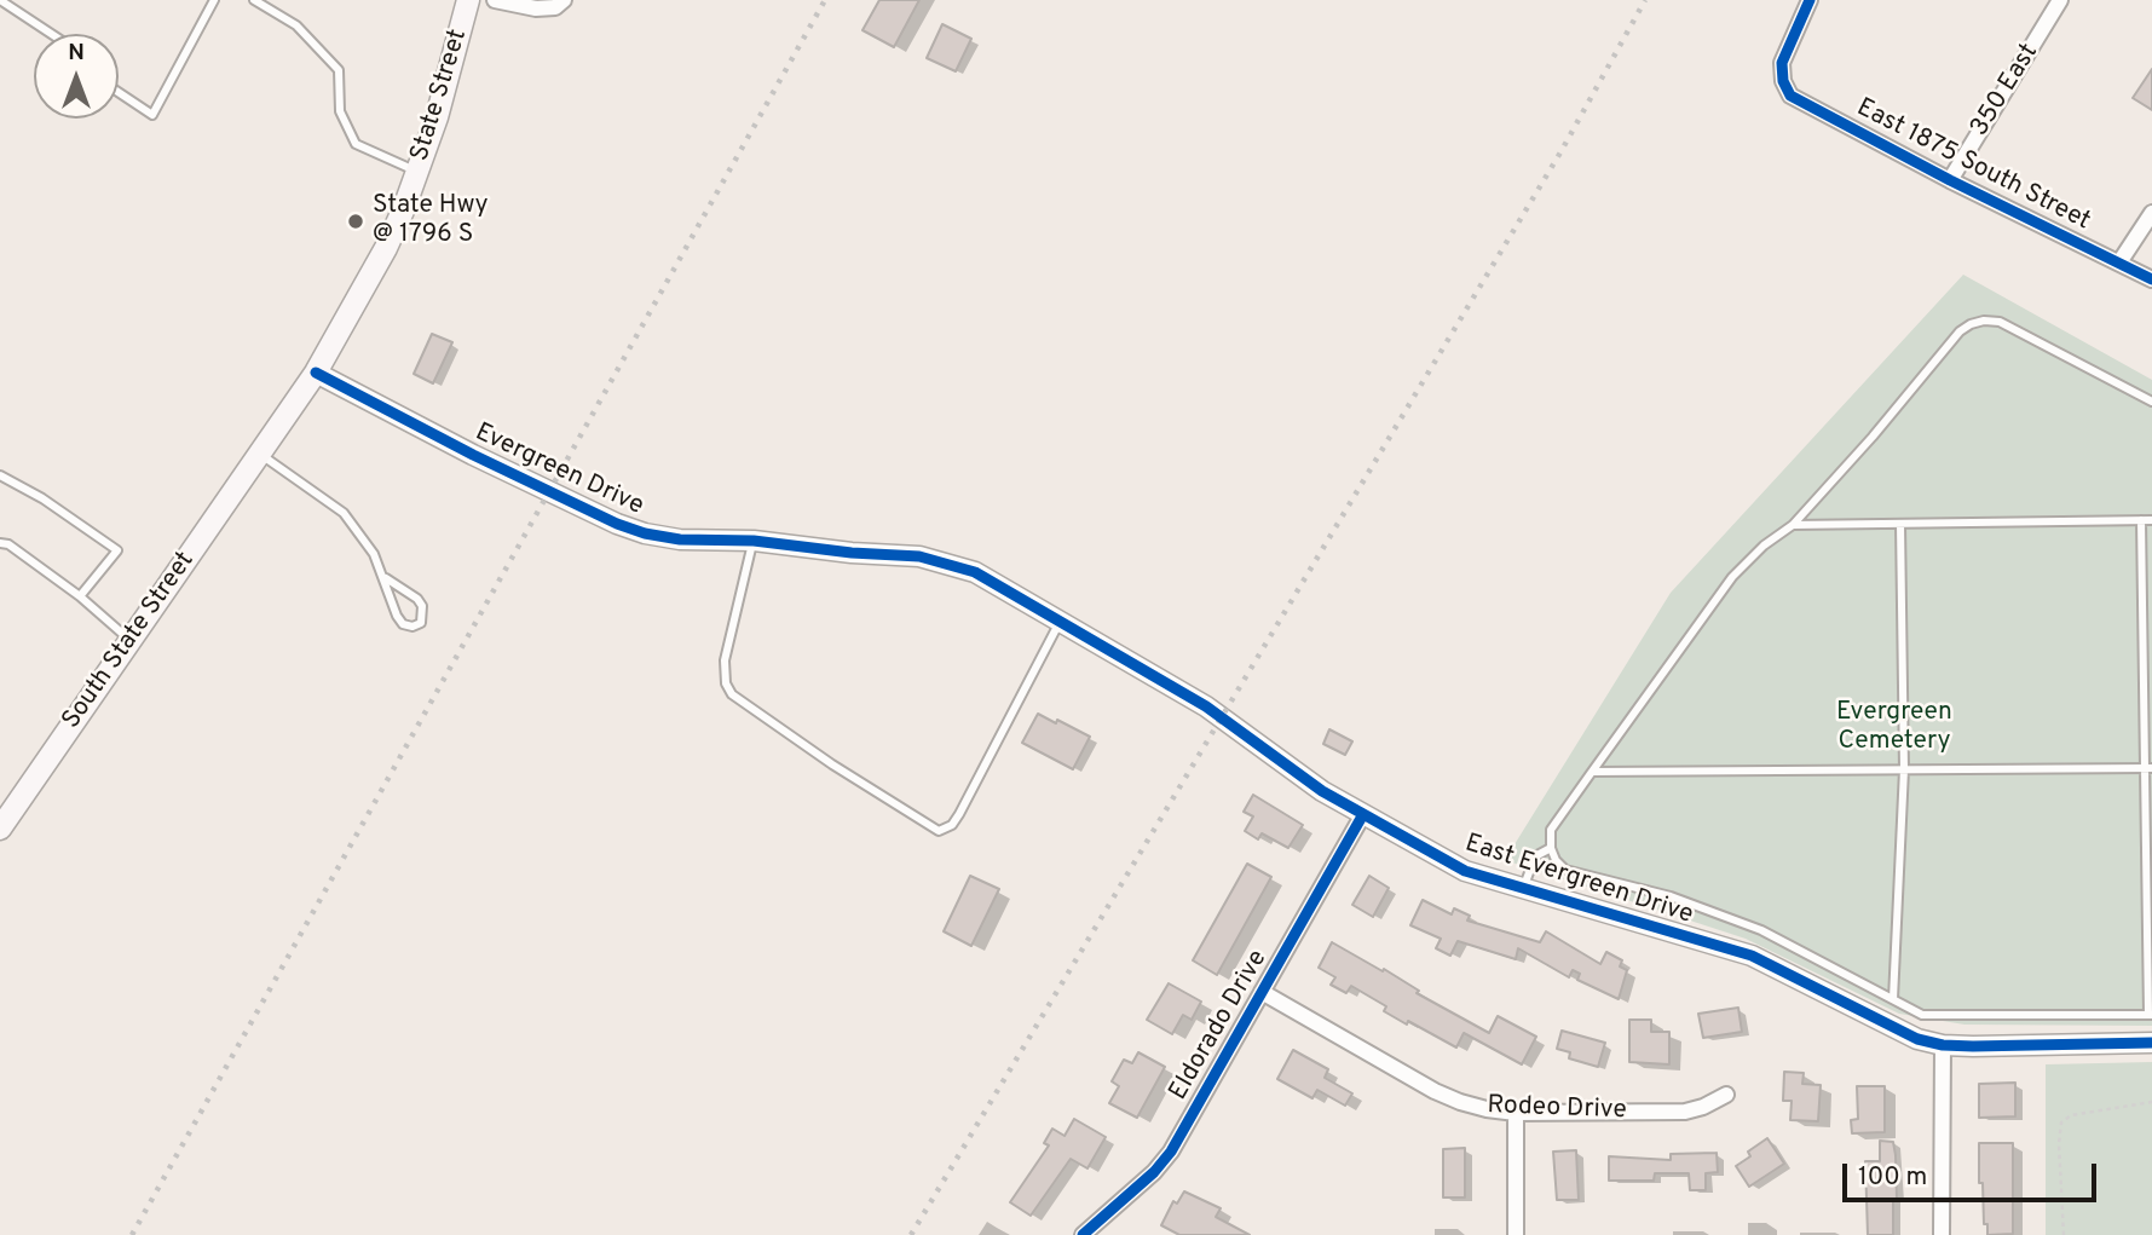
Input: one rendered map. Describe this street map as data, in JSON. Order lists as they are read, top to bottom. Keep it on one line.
{"streets":{"main road":["State Street","South State Street"],"street":["350 East","East 1875 South Street","Evergreen Drive","East Evergreen Drive","Eldorado Drive","Rodeo Drive"]},"crossings":[["350 East","East 1875 South Street"],["State Street","Evergreen Drive"],["State Street","South State Street"],["Evergreen Drive","East Evergreen Drive"],["East Evergreen Drive","Eldorado Drive"],["Eldorado Drive","Rodeo Drive"]],"parks":["Evergreen Cemetery"],"places":["State Hwy @ 1796 S"],"scale_bar":"100 m","north":"top"}
